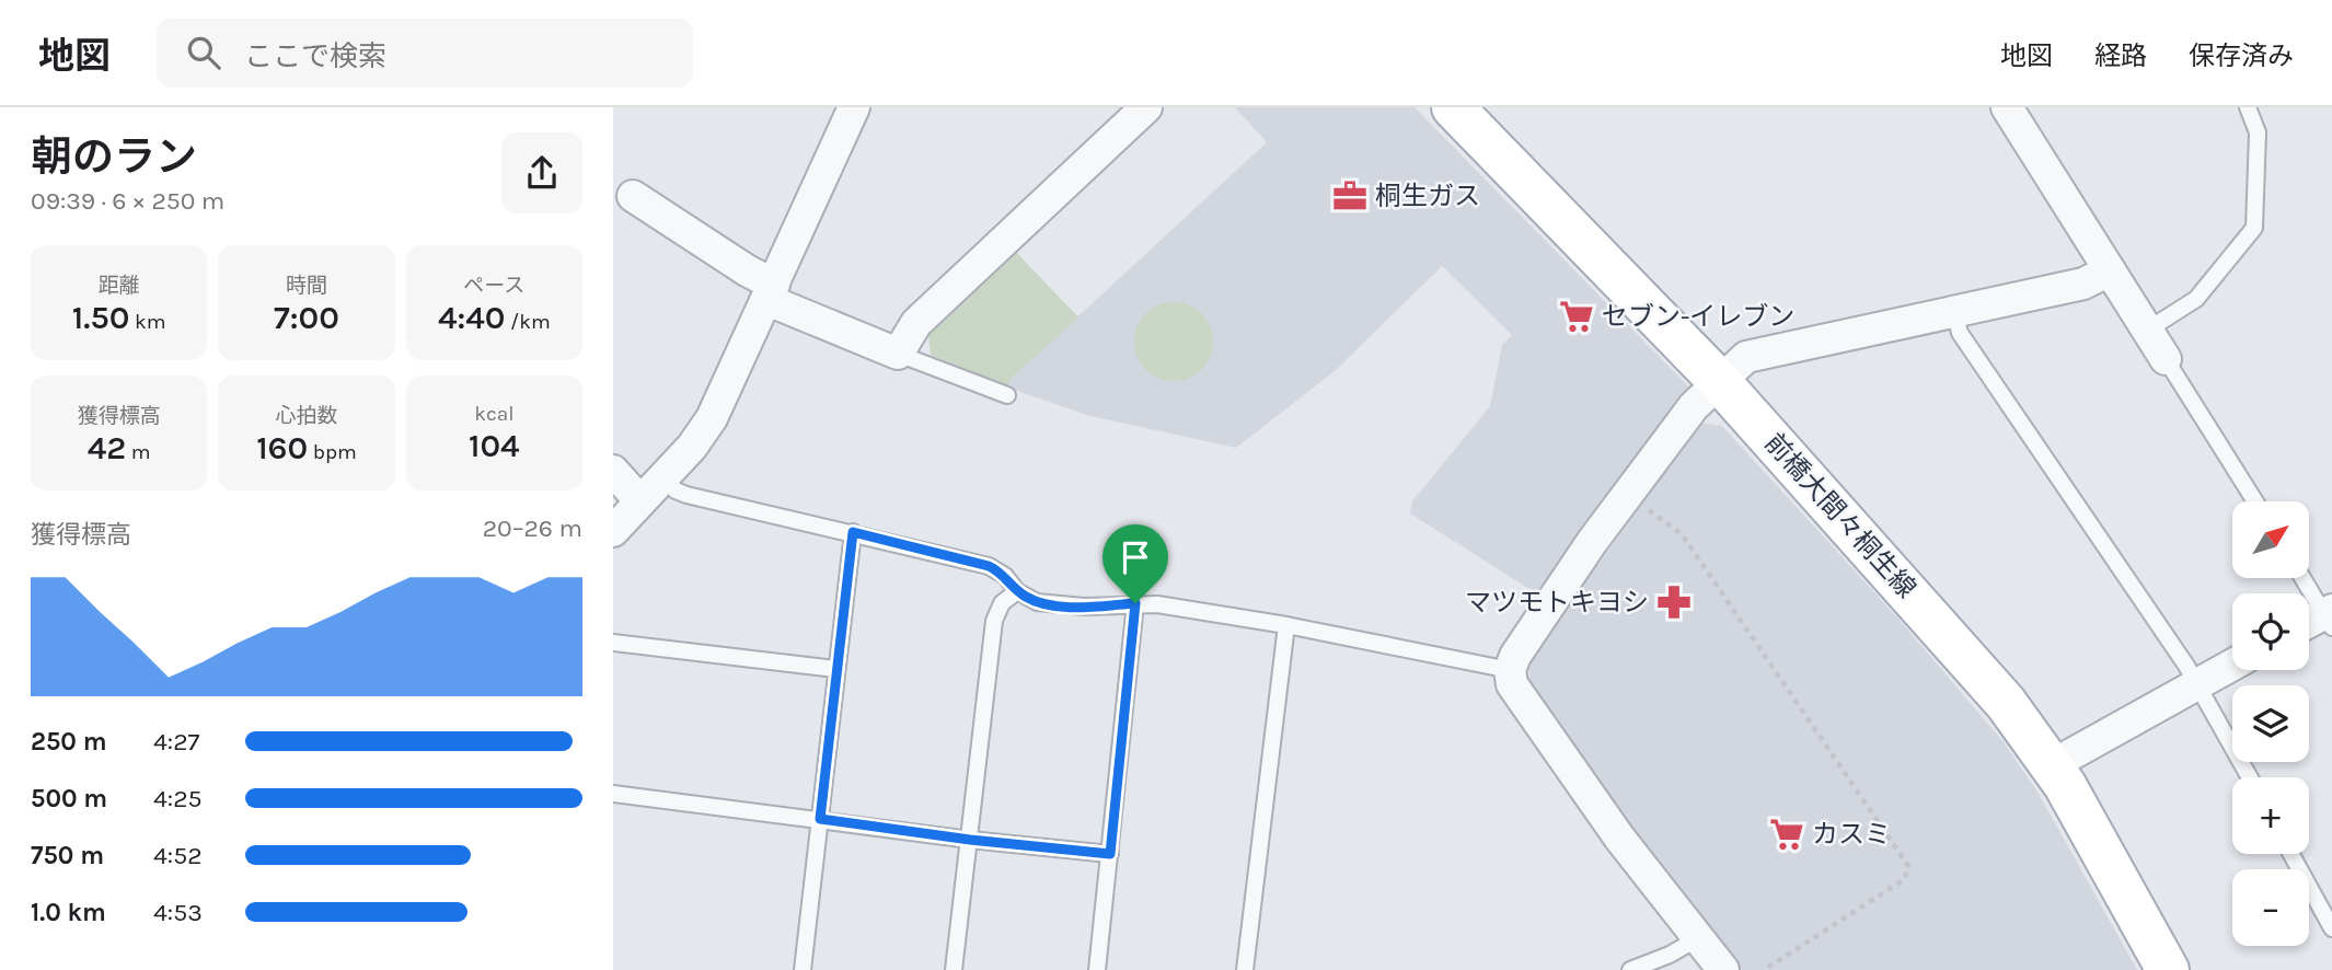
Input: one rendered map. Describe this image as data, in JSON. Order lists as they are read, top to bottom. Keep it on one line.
{"streets":{"main road":["前橋大間々桐生線"]},"places":{"office":["桐生ガス"],"supermarket":["セブン-イレブン","カスミ"],"pharmacy":["マツモトキヨシ"]},"north":"top right","page":{"header":"地図","search":"ここで検索","nav":["地図","経路","保存済み"],"heading":["朝のラン","09:39 · 6 × 250 m"],"stats":[["距離","1.50 km"],["時間","7:00"],["ペース","4:40 /km"],["獲得標高","42 m"],["心拍数","160 bpm"],["kcal","104"]],"chart":["獲得標高","20–26 m"],"map_buttons":["+","−"],"list":[{"name":"250 m","note":"4:27"},{"name":"500 m","note":"4:25"},{"name":"750 m","note":"4:52"},{"name":"1.0 km","note":"4:53"}]}}
